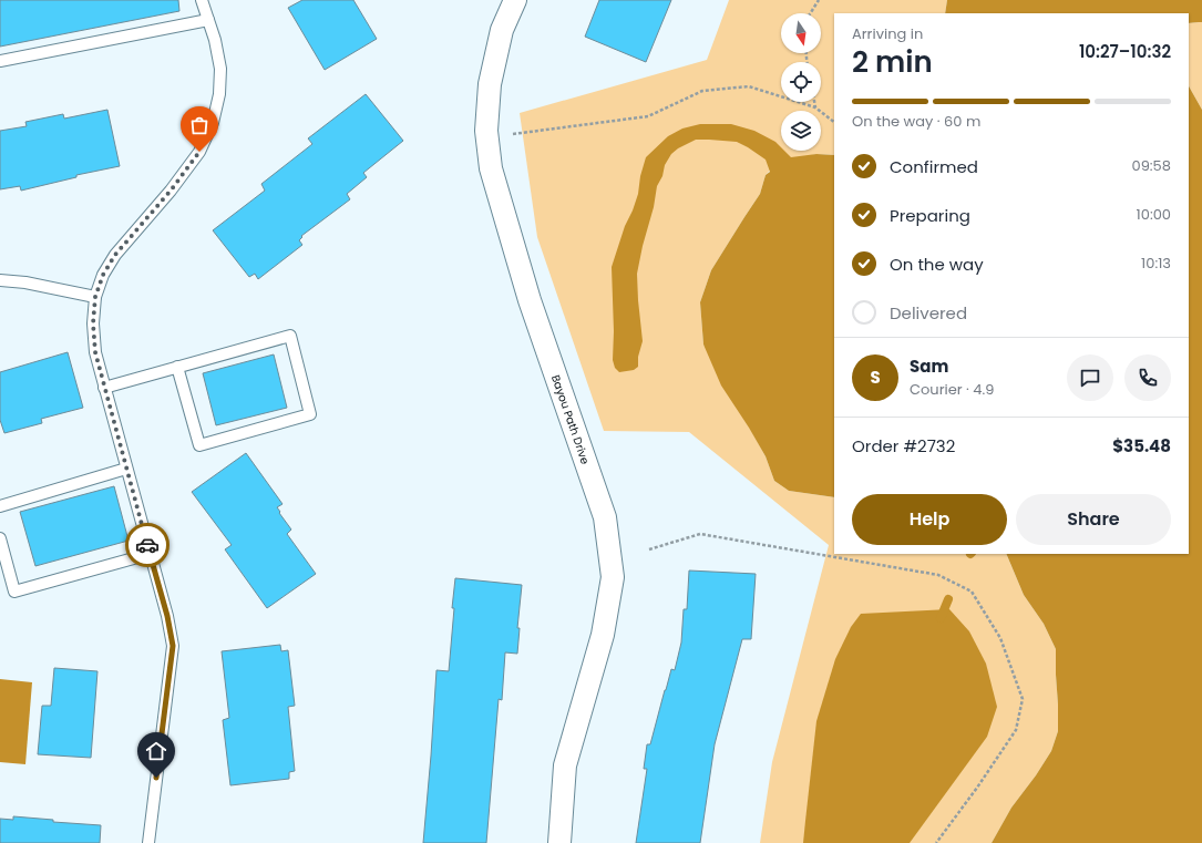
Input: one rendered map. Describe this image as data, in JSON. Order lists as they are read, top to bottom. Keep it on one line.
{"streets":{"street":["Bayou Path Drive"]},"north":"bottom","page":{"heading":["2 min","Arriving in","10:27–10:32"],"panel":["Sam","Courier · 4.9","Order #2732","$35.48"],"bar":"On the way · 60 m","list":[["Confirmed","09:58"],["Preparing","10:00"],["On the way","10:13"],"Delivered"],"round":"S","buttons":["Help","Share"]}}
